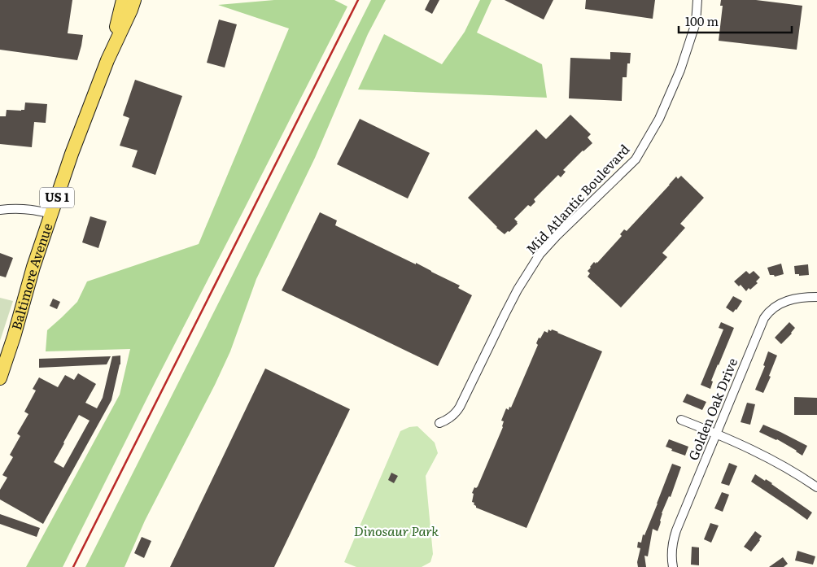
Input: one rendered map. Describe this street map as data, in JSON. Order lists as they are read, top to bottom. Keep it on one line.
{"streets":{"main road":["US 1","Baltimore Avenue"],"street":["Mid Atlantic Boulevard","Golden Oak Drive"]},"parks":["Dinosaur Park"],"scale_bar":"100 m"}
